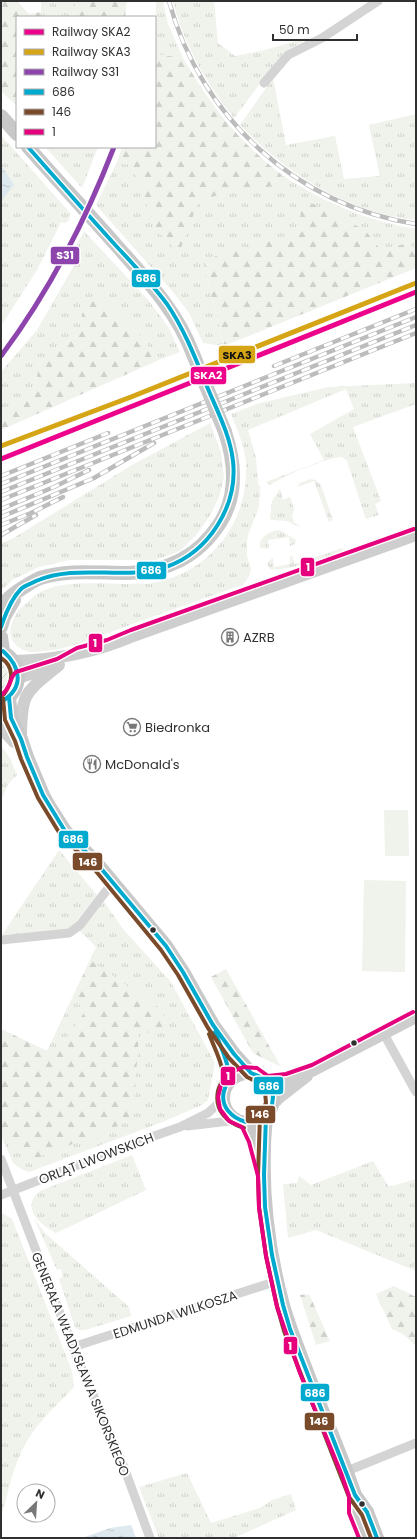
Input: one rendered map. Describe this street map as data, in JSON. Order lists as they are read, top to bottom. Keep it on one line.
{"streets":{"street":["ORLĄT LWOWSKICH","EDMUNDA WILKOSZA","GENERAŁA WŁADYSŁAWA SIKORSKIEGO"]},"crossings":[["ORLĄT LWOWSKICH","GENERAŁA WŁADYSŁAWA SIKORSKIEGO"],["EDMUNDA WILKOSZA","GENERAŁA WŁADYSŁAWA SIKORSKIEGO"]],"places":{"building":["AZRB"],"supermarket":["Biedronka"],"restaurant":["McDonald's"]},"lines":["rail line S31","transit line 686","rail line SKA3","rail line SKA2","transit line 1","transit line 146"],"legend":["Railway SKA2","Railway SKA3","Railway S31","686","146","1"],"scale_bar":"50 m","north":"top right"}
